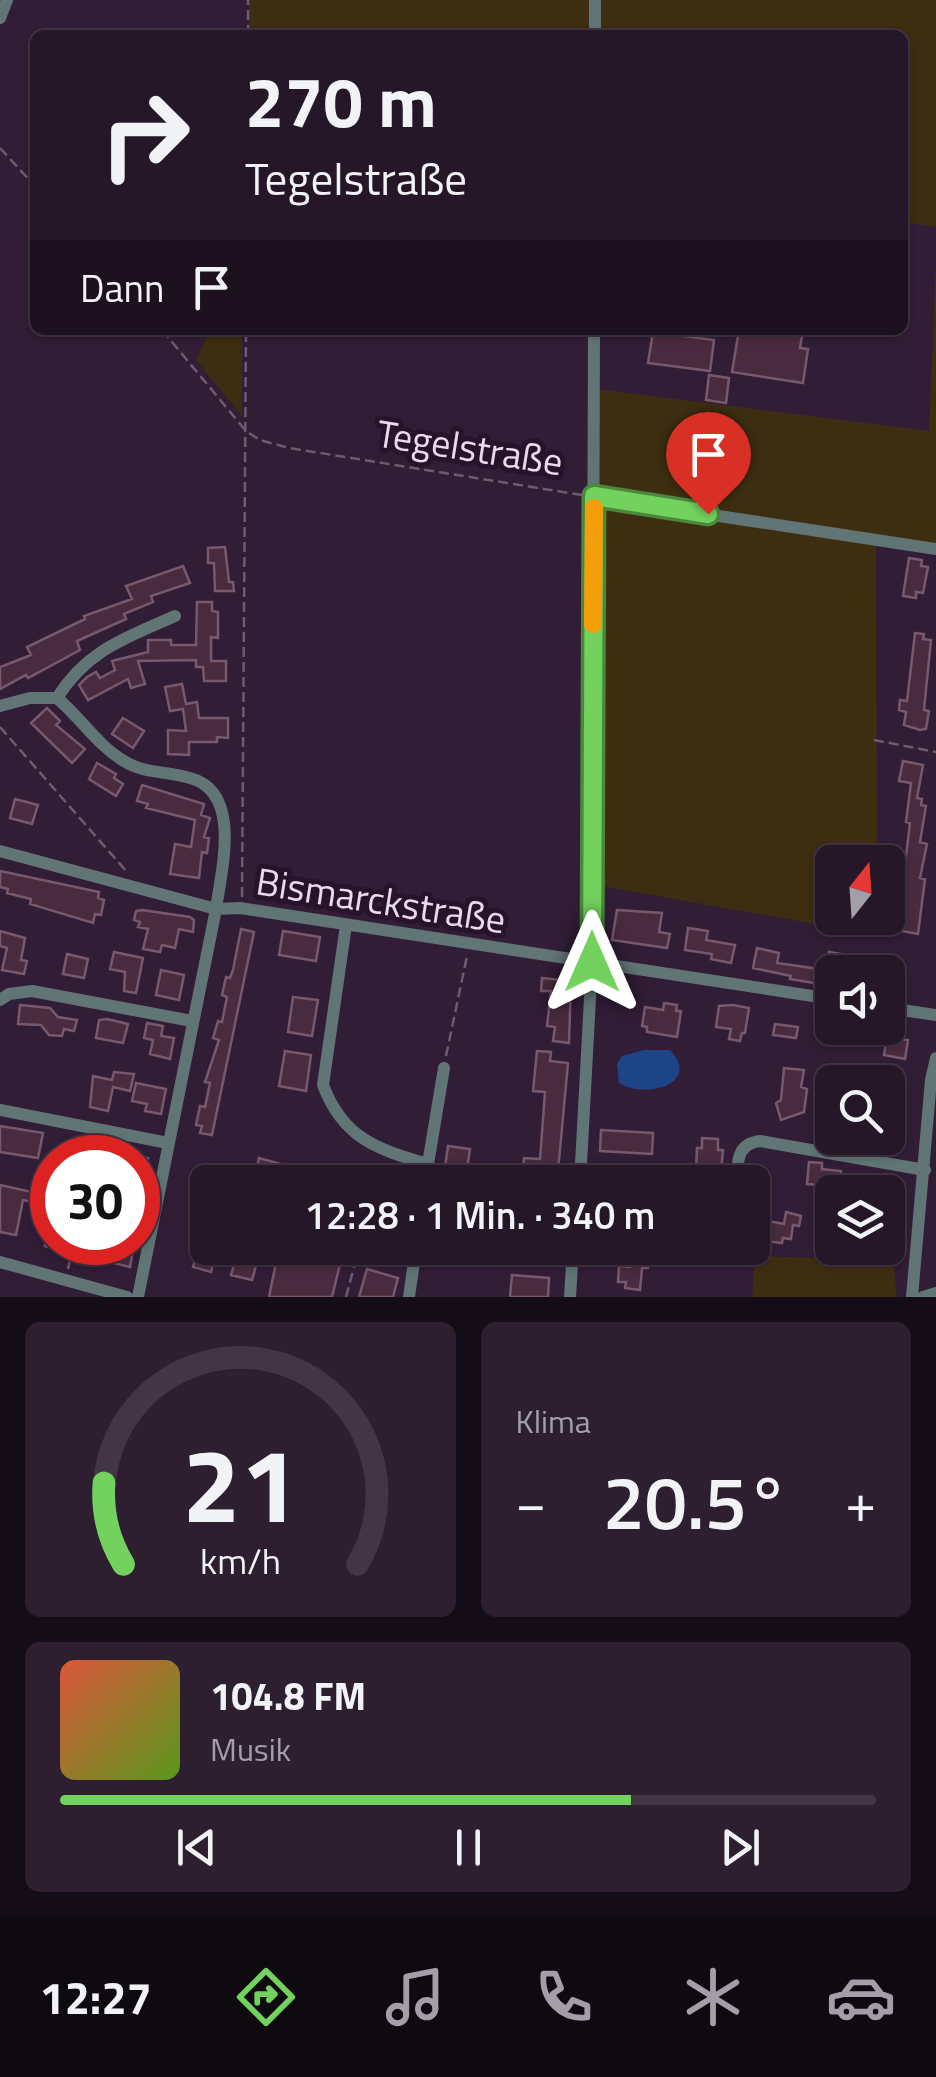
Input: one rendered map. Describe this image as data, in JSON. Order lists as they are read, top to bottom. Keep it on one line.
{"streets":{"street":["Tegelstraße","Bismarckstraße"]},"north":"top","page":{"turn":["270 m","Tegelstraße"],"then":"Dann","limit":"30","trip":"12:28 · 1 Min. · 340 m","tile":"Klima","heat":["−","20.5°","+"],"song":["104.8 FM","Musik"],"tabs":"12:27","gauge":["21","km/h"]}}
